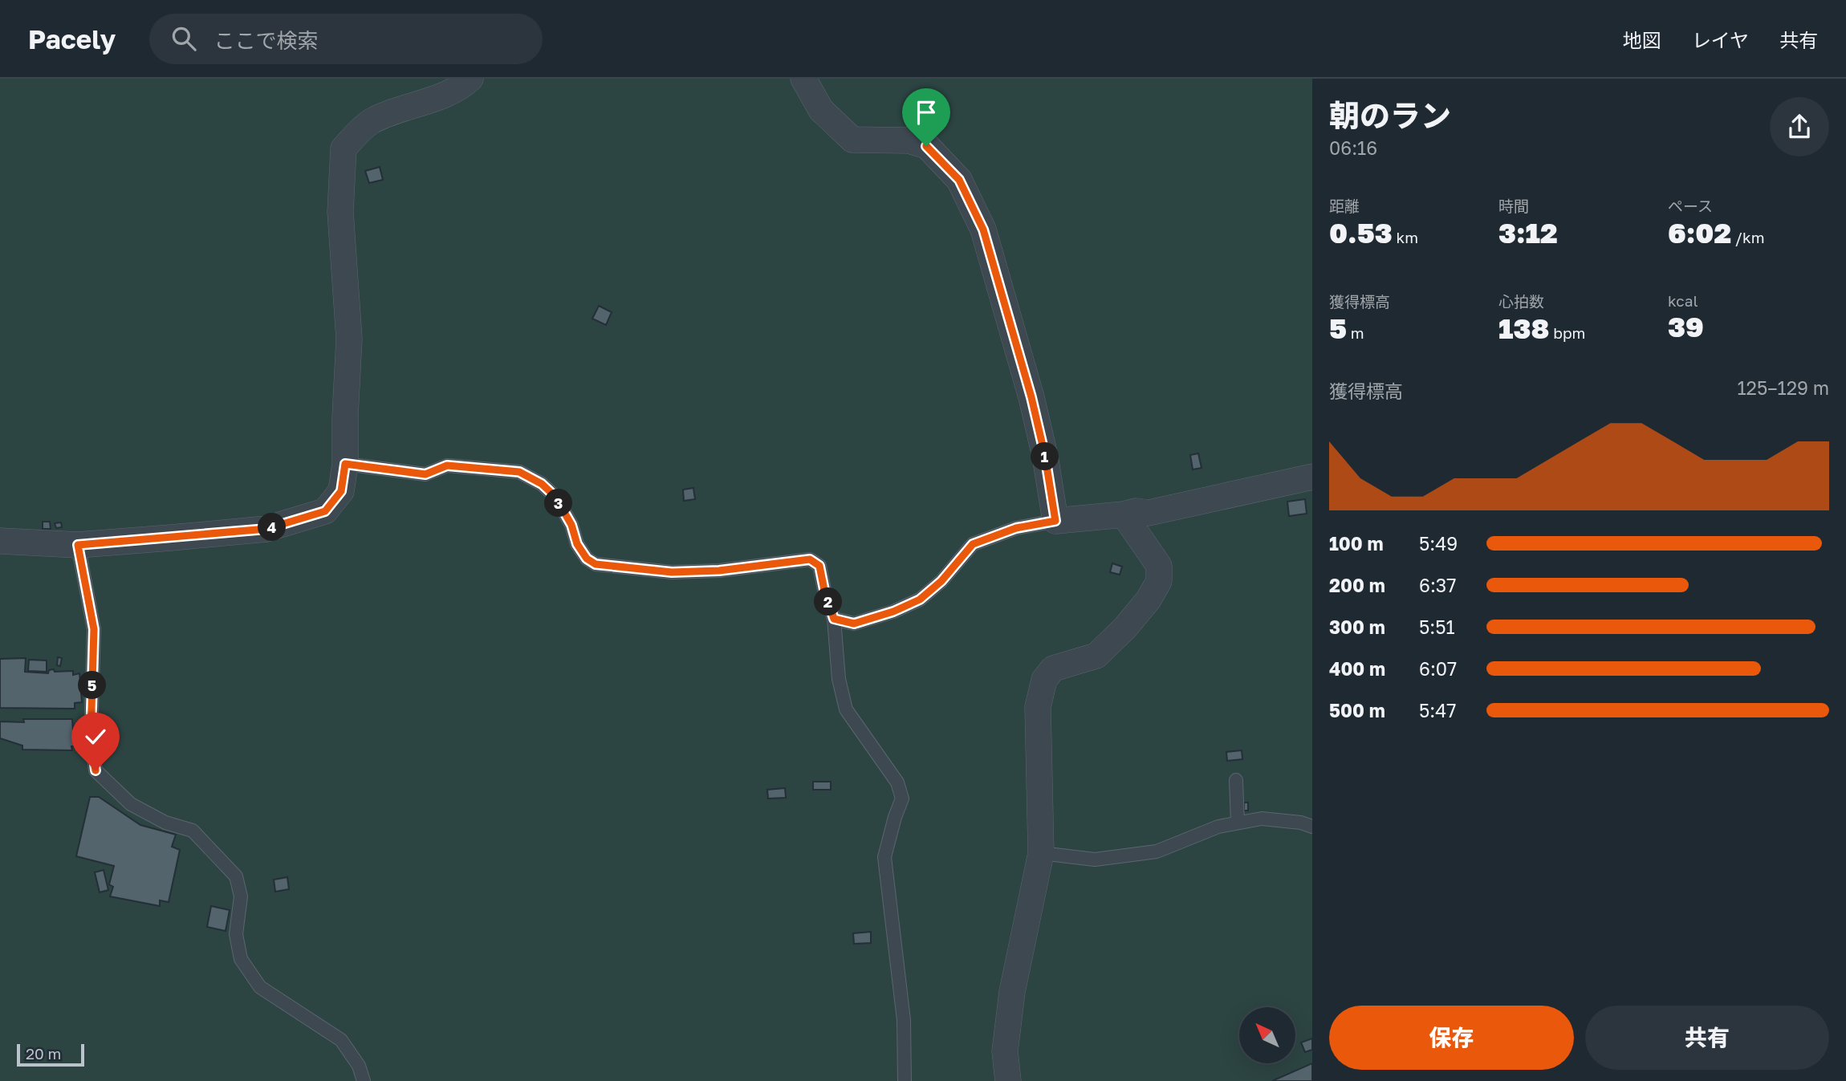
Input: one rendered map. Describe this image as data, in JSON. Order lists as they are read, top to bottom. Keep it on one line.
{"scale_bar":"20 m","north":"top left","page":{"header":"Pacely","search":"ここで検索","nav":["地図","レイヤ","共有"],"heading":["朝のラン","06:16"],"stats":[["距離","0.53 km"],["時間","3:12"],["ペース","6:02 /km"],["獲得標高","5 m"],["心拍数","138 bpm"],["kcal","39"]],"chart":["獲得標高","125–129 m"],"pins":["1","3","4","2","5"],"list":[{"name":"100 m","note":"5:49"},{"name":"200 m","note":"6:37"},{"name":"300 m","note":"5:51"},{"name":"400 m","note":"6:07"},{"name":"500 m","note":"5:47"}],"buttons":["保存","共有"],"scale":"20 m"}}
